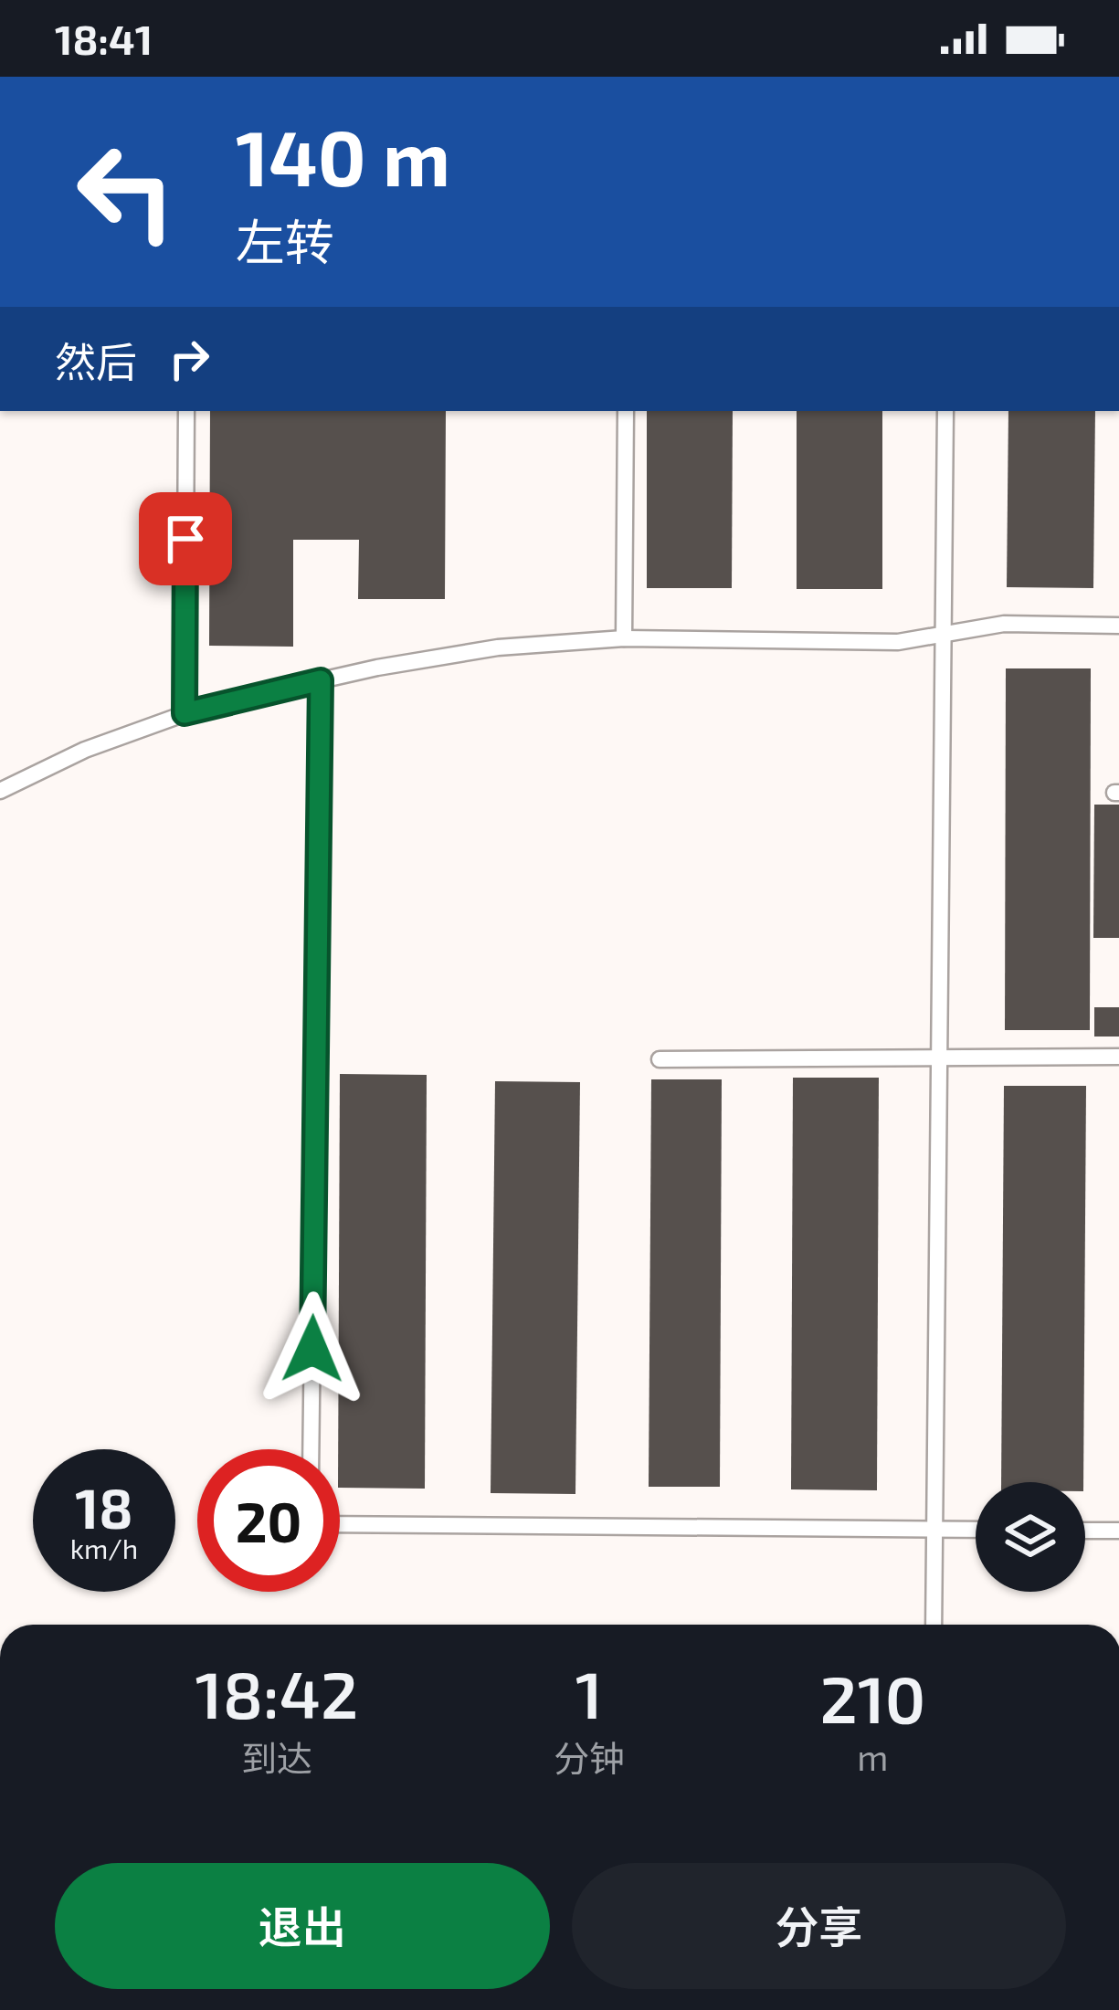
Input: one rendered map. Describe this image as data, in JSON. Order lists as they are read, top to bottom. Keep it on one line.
{"page":{"status":"18:41","turn":["140 m","左转"],"then":"然后","speed":"18 km/h","limit":"20","eta":["18:42","到达","1","分钟","210","m"],"buttons":["退出","分享"]}}
